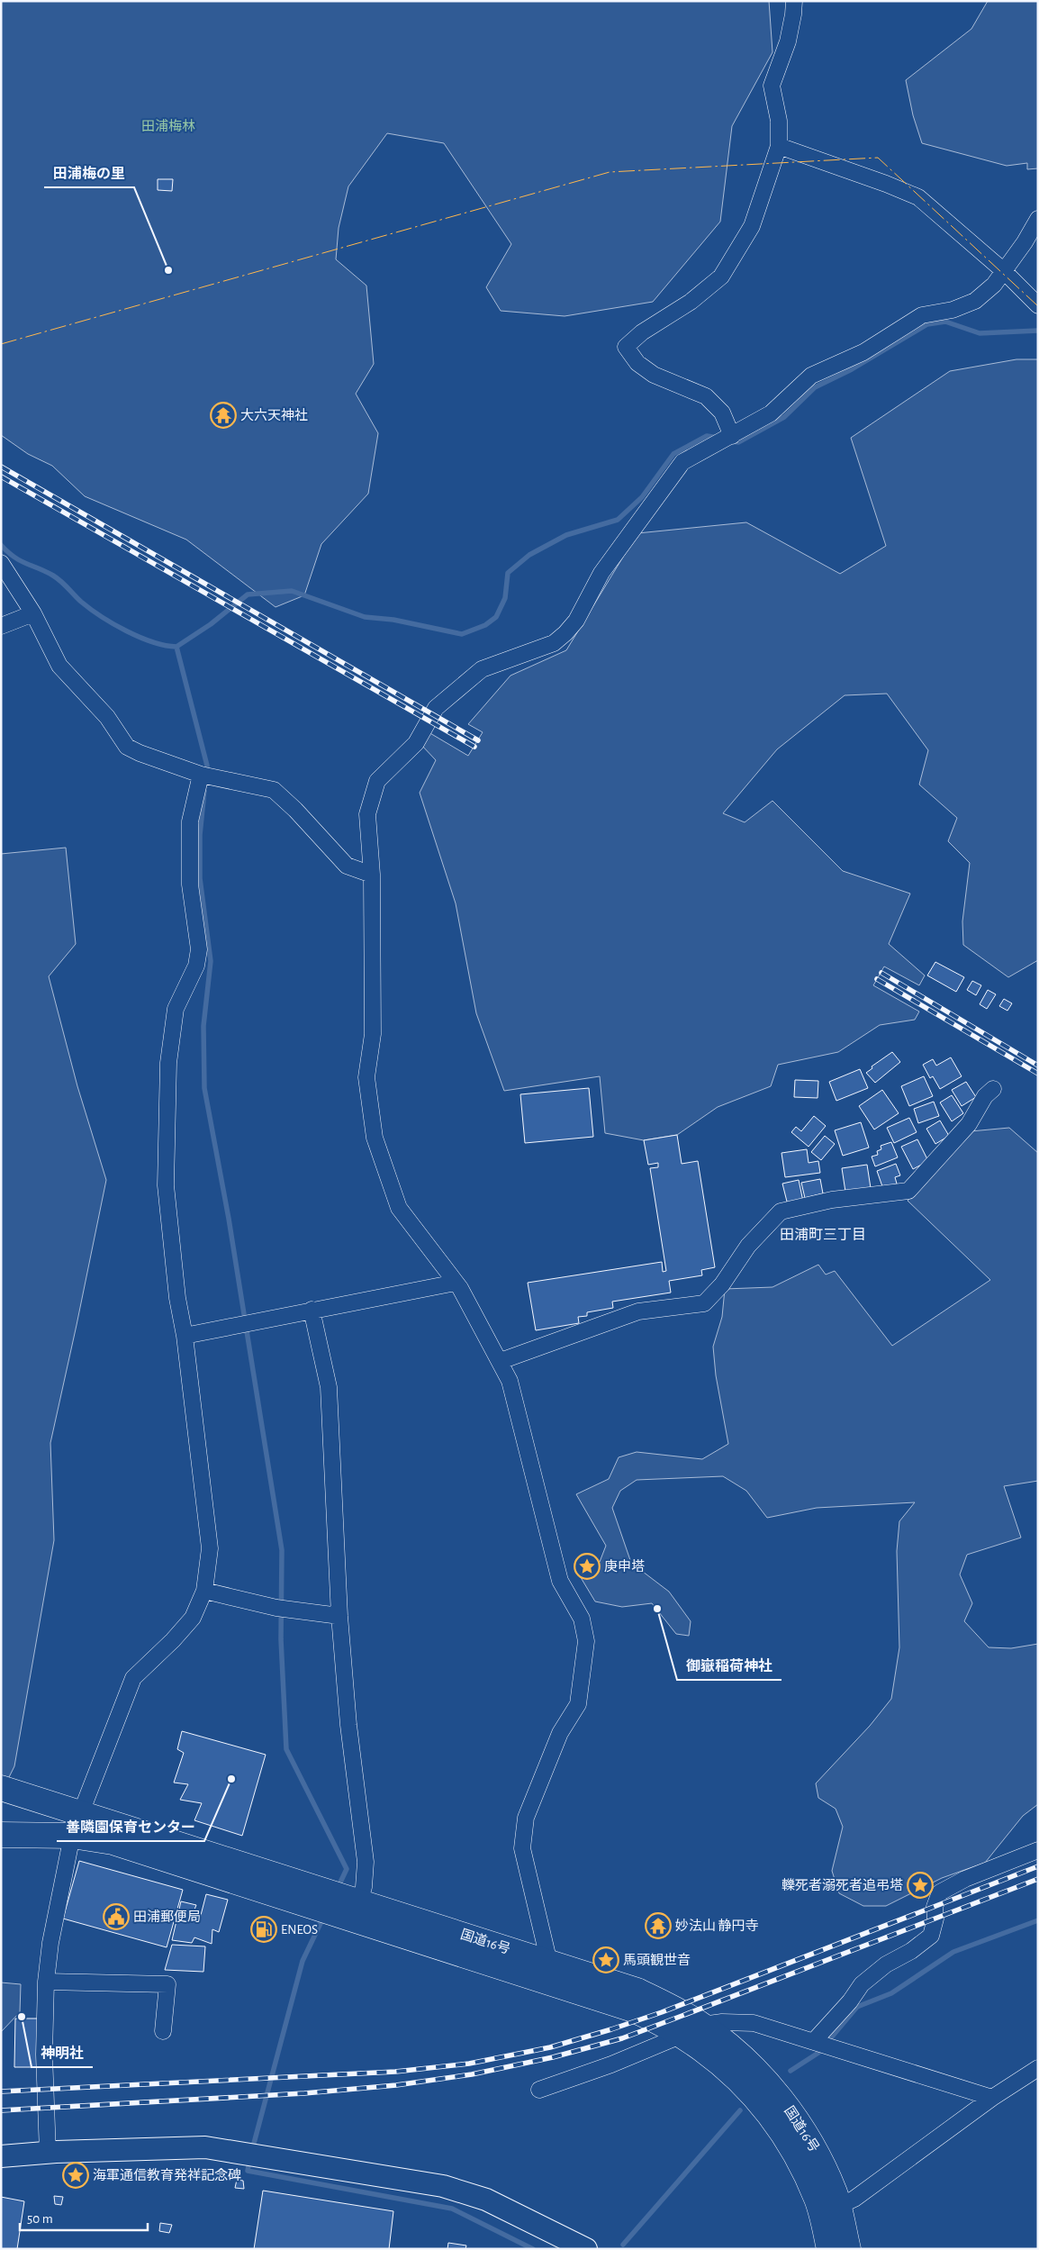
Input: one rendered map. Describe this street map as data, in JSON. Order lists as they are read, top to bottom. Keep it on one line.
{"streets":{"highway":["国道16号"]},"districts":["田浦町三丁目"],"parks":["田浦梅林"],"places":{"other":["田浦梅の里","御嶽稲荷神社","善隣園保育センター","神明社"],"temple":["大六天神社","妙法山 静円寺"],"place":["庚申塔","轢死者溺死者追弔塔","馬頭観世音","海軍通信教育発祥記念碑"],"public building":["田浦郵便局"],"fuel station":["ENEOS"]},"scale_bar":"50 m"}
